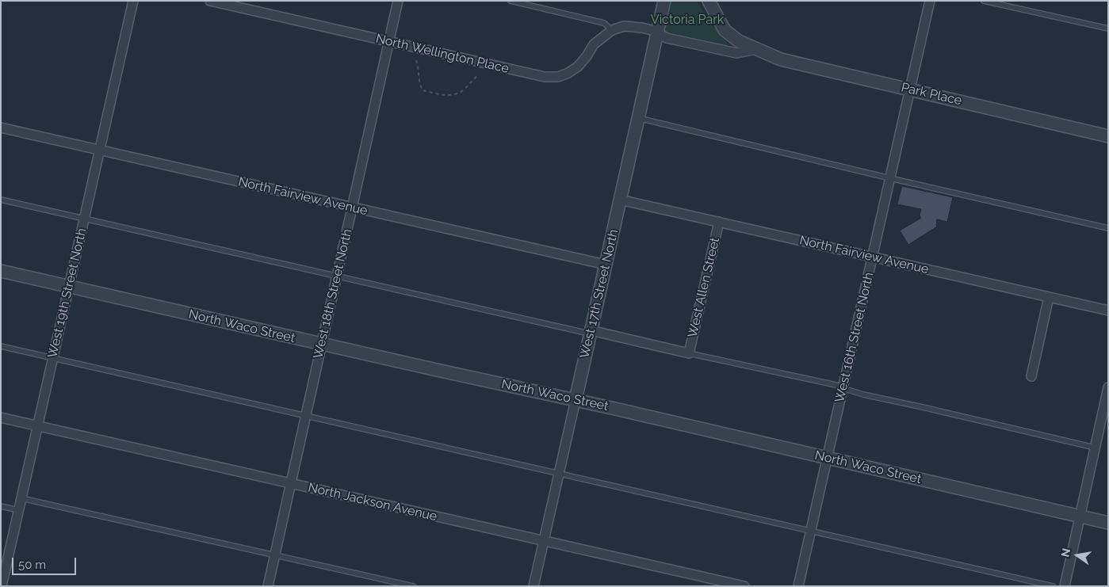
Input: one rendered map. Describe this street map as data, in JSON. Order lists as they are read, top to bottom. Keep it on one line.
{"streets":{"street":["North Wellington Place","Park Place","North Fairview Avenue","West Allen Street","West 19th Street North","West 18th Street North","West 17th Street North","North Waco Street","West 16th Street North","North Jackson Avenue"]},"crossings":[["North Wellington Place","West 18th Street North"],["North Wellington Place","West 17th Street North"],["Park Place","West 16th Street North"],["North Fairview Avenue","West Allen Street"],["North Fairview Avenue","West 19th Street North"],["North Fairview Avenue","West 18th Street North"],["North Fairview Avenue","West 17th Street North"],["North Fairview Avenue","West 16th Street North"],["West 19th Street North","North Waco Street"],["West 19th Street North","North Jackson Avenue"],["West 18th Street North","North Waco Street"],["West 18th Street North","North Jackson Avenue"],["West 17th Street North","North Waco Street"],["West 17th Street North","North Jackson Avenue"],["North Waco Street","West 16th Street North"]],"parks":["Victoria Park"],"scale_bar":"50 m","north":"left"}
